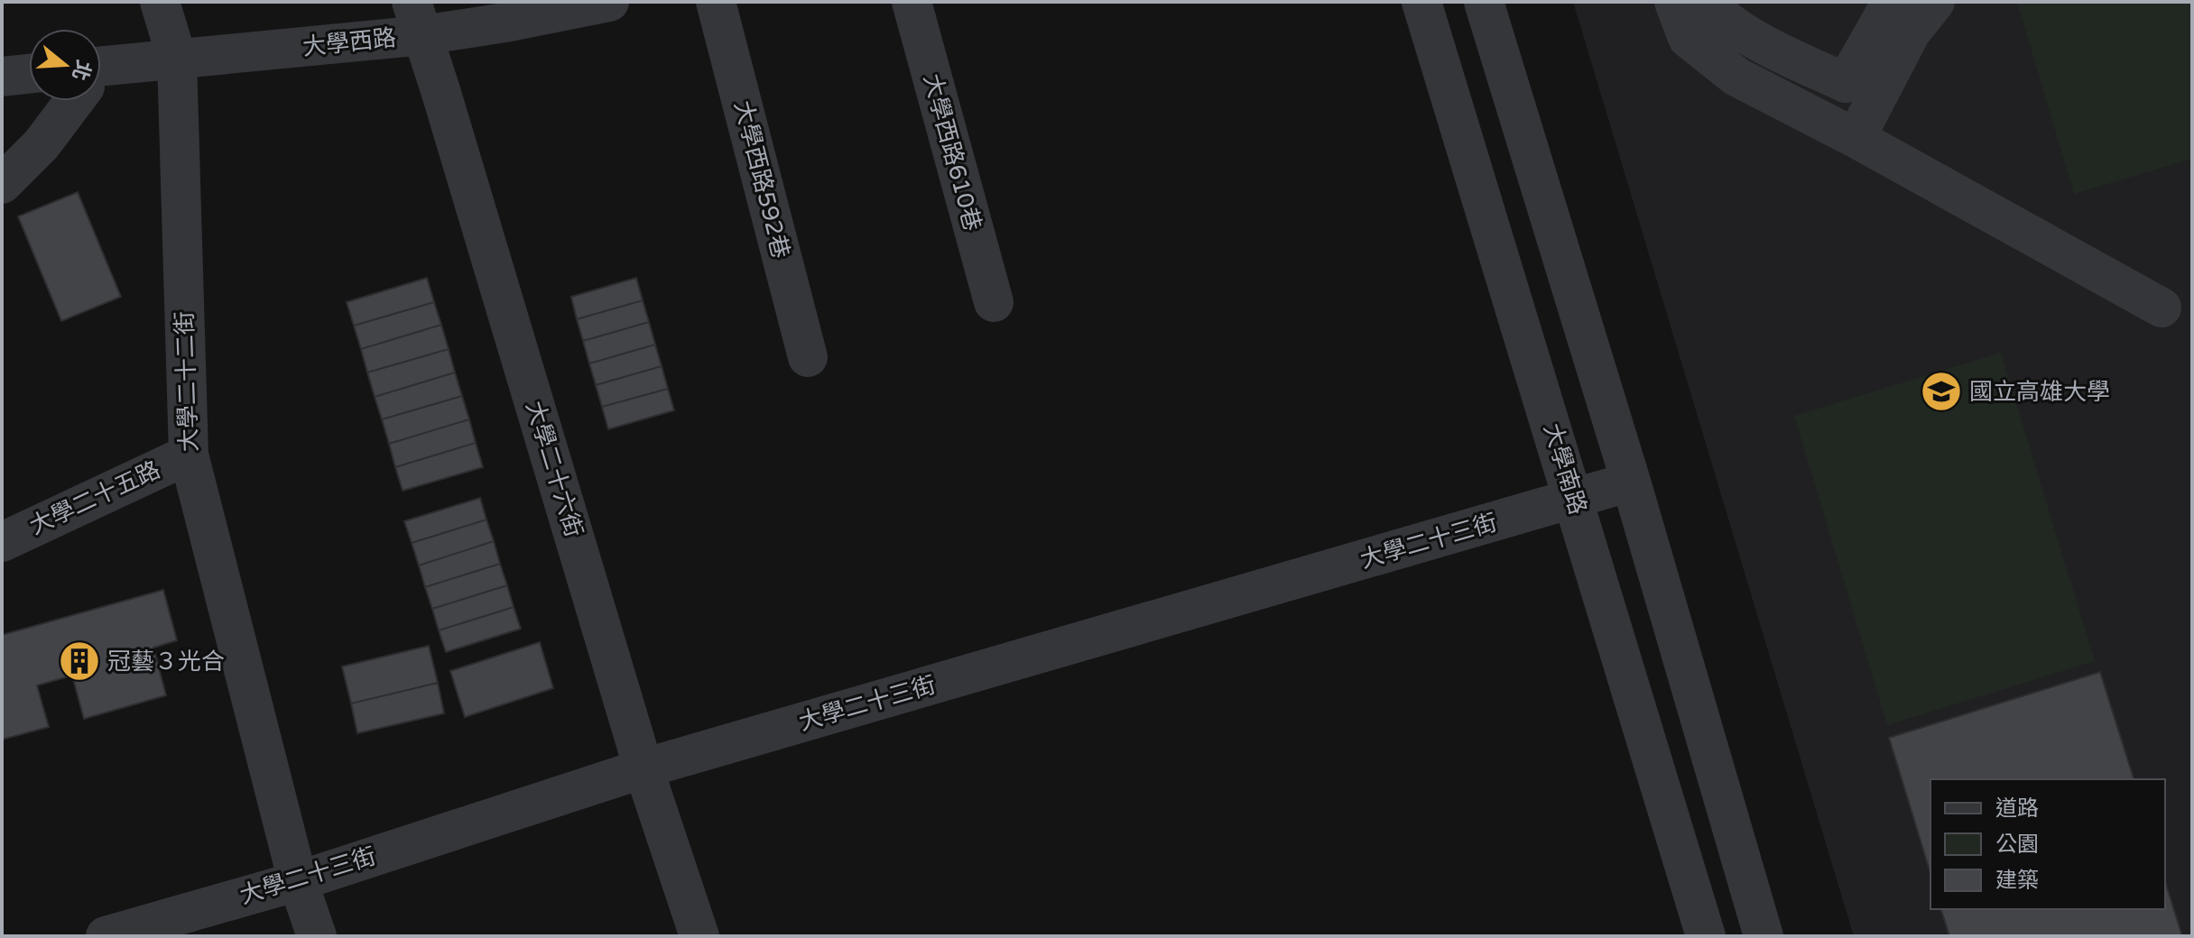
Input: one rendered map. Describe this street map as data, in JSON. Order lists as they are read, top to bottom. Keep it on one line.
{"streets":{"street":["大學西路","大學西路610巷","大學西路592巷","大學二十二街","大學二十六街","大學南路","大學二十五路","大學二十三街"]},"crossings":[["大學西路","大學二十二街"],["大學西路","大學二十六街"],["大學二十二街","大學二十五路"],["大學二十二街","大學二十三街"],["大學二十六街","大學二十三街"],["大學南路","大學二十三街"]],"places":{"school or university":["國立高雄大學"],"building":["冠藝３光合"]},"legend":["道路","公園","建築"],"north":"right"}
